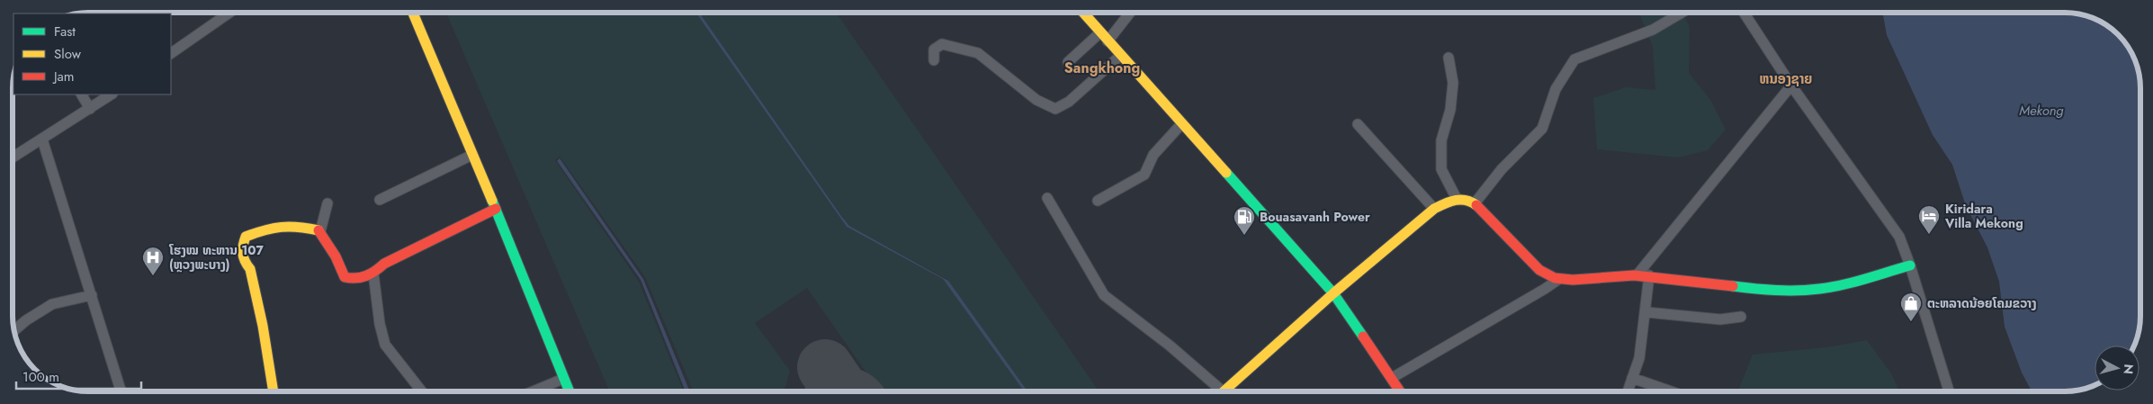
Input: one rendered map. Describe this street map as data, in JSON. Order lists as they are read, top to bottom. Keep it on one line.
{"districts":["Sangkhong","ຫນອງຊາຍ"],"water":["Mekong"],"places":{"hotel":["Kiridara Villa Mekong"],"fuel station":["Bouasavanh Power"],"hospital":["ໂຮງໝ ທະຫານ 107 (ຫຼວງພະບາງ)"],"shop":["ຕະຫລາດນ້ອຍໂຄມຂວາງ"]},"legend":["Fast","Slow","Jam"],"scale_bar":"100 m","north":"right"}
